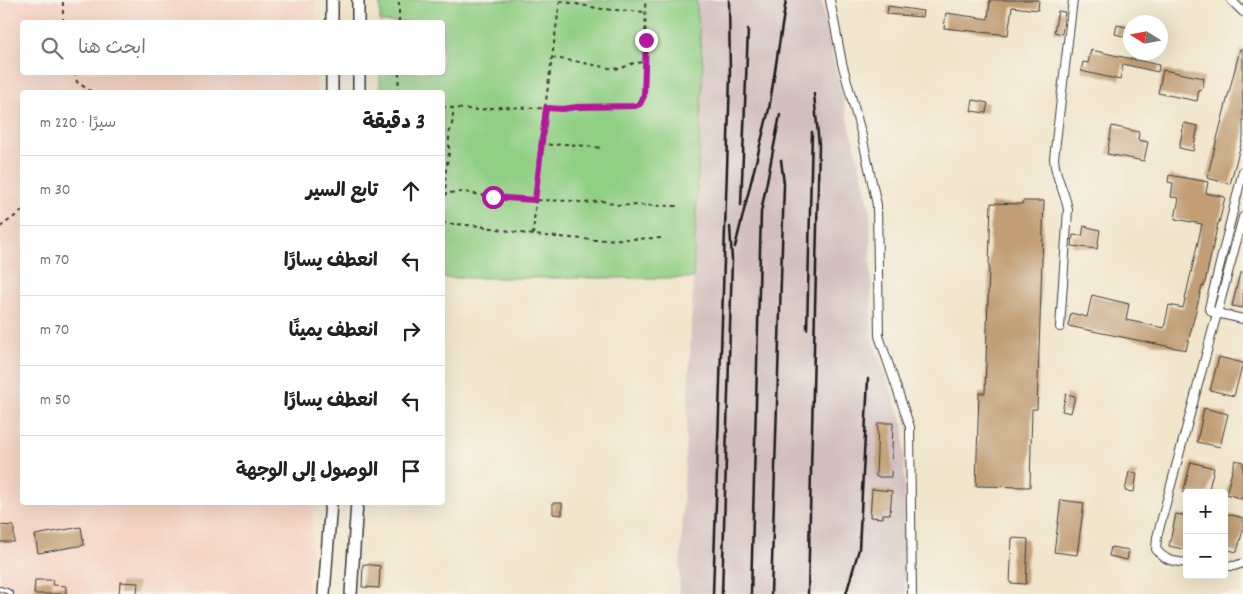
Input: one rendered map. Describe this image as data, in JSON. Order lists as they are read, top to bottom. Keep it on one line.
{"north":"left","page":{"search":"ابحث هنا","heading":["3 دقيقة","سيرًا · 220 m"],"list":[["تابع السير","30 m"],["انعطف يسارًا","70 m"],["انعطف يمينًا","70 m"],["انعطف يسارًا","50 m"],"الوصول إلى الوجهة"],"map_buttons":["+","−"]}}
